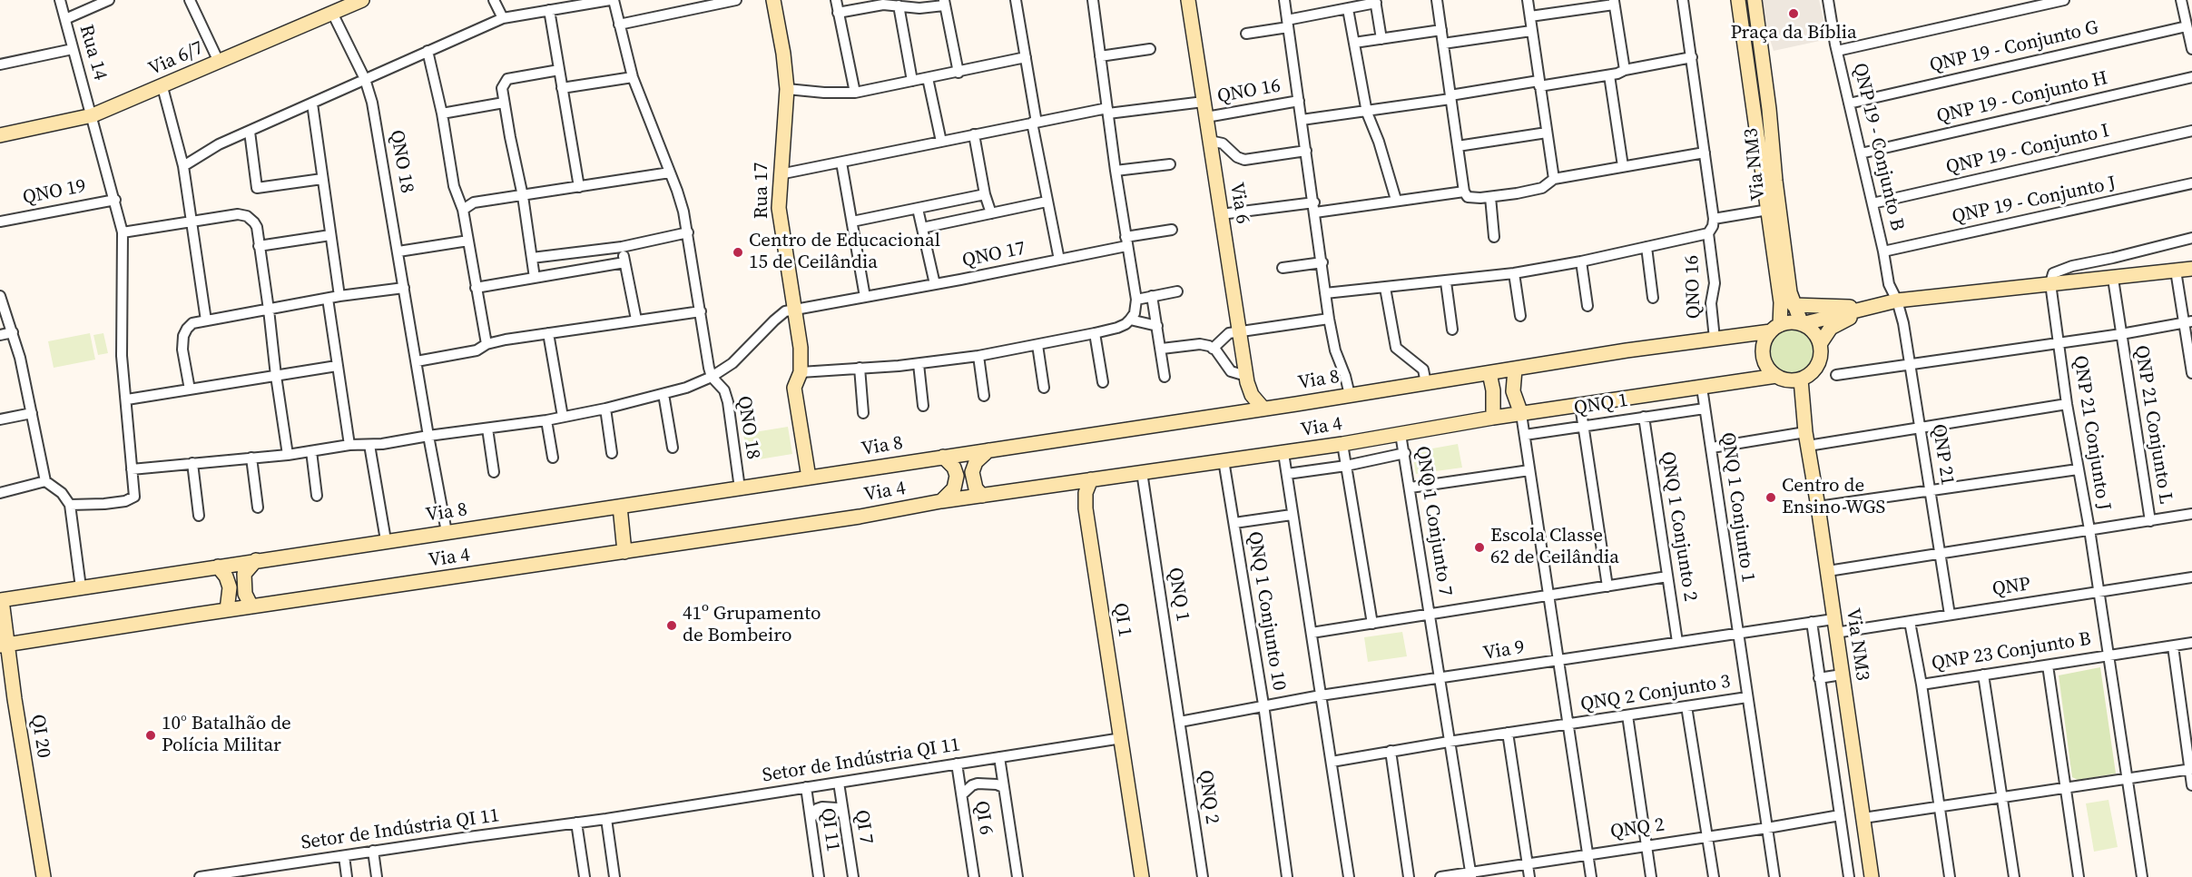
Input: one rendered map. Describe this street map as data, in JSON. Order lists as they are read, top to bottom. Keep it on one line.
{"streets":{"main road":["Via 6/7","Via NM3","Rua 17","Via 6","Via 8","Via 4","QI 1","QI 20"],"street":["QNP 19 - Conjunto G","Rua 14","QNO 16","QNP 19 - Conjunto H","QNP 19 - Conjunto B","QNP 19 - Conjunto I","QNO 18","QNO 19","QNP 19 - Conjunto J","QNO 17","QNQ 1","QNP 21 Conjunto L","QNP 21 Conjunto J","QNP 21","QNQ 1 Conjunto 1","QNQ 1 Conjunto 7","QNQ 1 Conjunto 2","QNP","QNQ 1 Conjunto 10","Via 9","QNP 23 Conjunto B","QNQ 2 Conjunto 3","Setor de Indústria QI 11","QNQ 2","QI 6","QI 7","QI 11"]},"crossings":[["QNP 19 - Conjunto G","QNP 19 - Conjunto B"],["Rua 14","Via 6/7"],["Via 6/7","QNO 18"],["QNO 16","Via 6"],["QNO 16","Via 8"],["QNP 19 - Conjunto H","QNP 19 - Conjunto B"],["QNP 19 - Conjunto B","QNP 19 - Conjunto I"],["QNP 19 - Conjunto B","QNP 19 - Conjunto J"],["QNP 19 - Conjunto B","QNP 21"],["QNO 18","Rua 17"],["QNO 18","QNO 17"],["QNO 18","Via 8"],["Via NM3","Via 8"],["Via NM3","Via 4"],["Via NM3","QNP"],["Via NM3","Via 9"],["Rua 17","QNO 17"],["Rua 17","Via 8"],["Via 6","Via 8"],["Via 8","Via 4"],["Via 8","QI 20"],["QNQ 1","Via 4"],["QNQ 1","QNQ 1 Conjunto 1"],["QNQ 1","QNQ 1 Conjunto 2"],["QNQ 1","Via 9"],["QNQ 1","QNQ 2"],["Via 4","QNQ 1 Conjunto 1"],["Via 4","QNQ 1 Conjunto 7"],["Via 4","QI 1"],["Via 4","QI 20"],["QNP 21","QNP"],["QNQ 1 Conjunto 1","Via 9"],["QNQ 1 Conjunto 2","Via 9"],["QNP","Via 9"],["QNQ 1 Conjunto 10","Via 9"],["QI 1","Setor de Indústria QI 11"],["Via 9","QNQ 2"],["Setor de Indústria QI 11","QI 6"],["Setor de Indústria QI 11","QI 7"],["Setor de Indústria QI 11","QI 11"]],"places":["Praça da Bíblia","Centro de Educacional 15 de Ceilândia","Centro de Ensino WGS","Escola Classe 62 de Ceilândia","41º Grupamento de Bombeiro","10° Batalhão de Polícia Militar"]}
